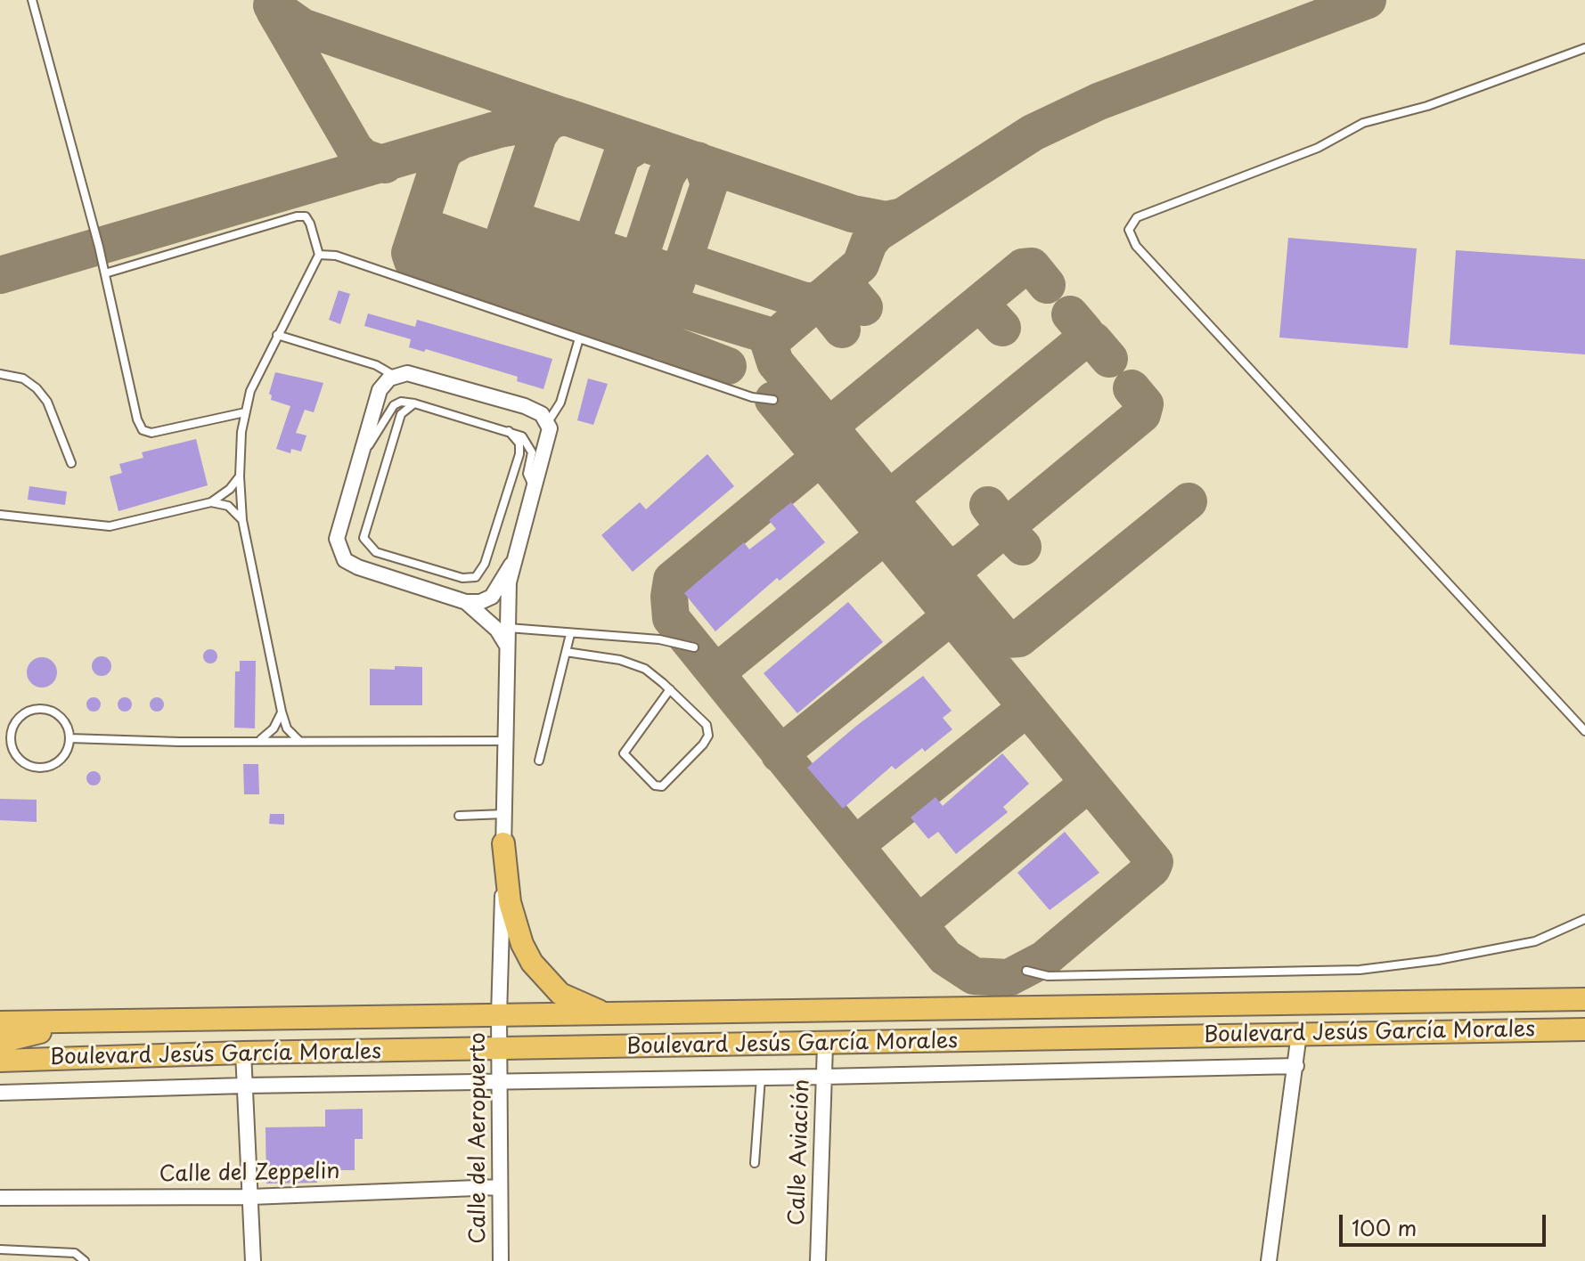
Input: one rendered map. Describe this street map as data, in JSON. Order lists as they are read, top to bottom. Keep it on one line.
{"streets":{"main road":["Boulevard Jesús García Morales"],"street":["Calle del Aeropuerto","Calle Aviación","Calle del Zeppelin"]},"crossings":[["Boulevard Jesús García Morales","Calle del Aeropuerto"],["Boulevard Jesús García Morales","Calle Aviación"],["Calle del Aeropuerto","Calle del Zeppelin"]],"scale_bar":"100 m"}
